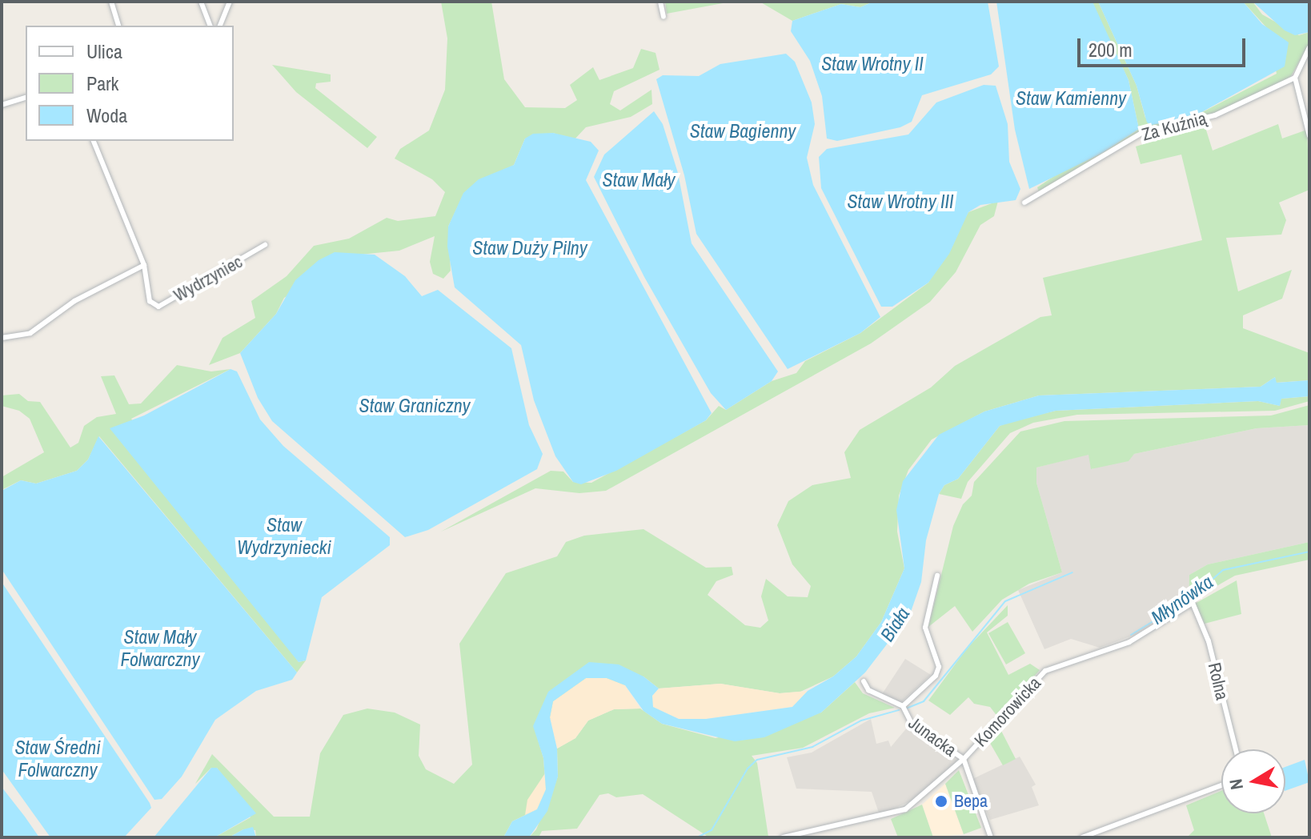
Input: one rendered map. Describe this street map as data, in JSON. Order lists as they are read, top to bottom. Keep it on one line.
{"streets":{"street":["Za Kuźnią","Wydrzyniec","Rolna","Komorowicka","Junacka"]},"crossings":[["Rolna","Komorowicka"],["Komorowicka","Junacka"]],"water":["Staw Wrotny II","Staw Kamienny","Staw Bagienny","Staw Mały","Staw Wrotny III","Staw Duży Pilny","Staw Graniczny","Staw Wydrzyniecki","Młynówka","Biała","Staw Mały Folwarczny","Staw Średni Folwarczny"],"places":["Bepa"],"legend":["Ulica","Park","Woda"],"scale_bar":"200 m","north":"left"}
